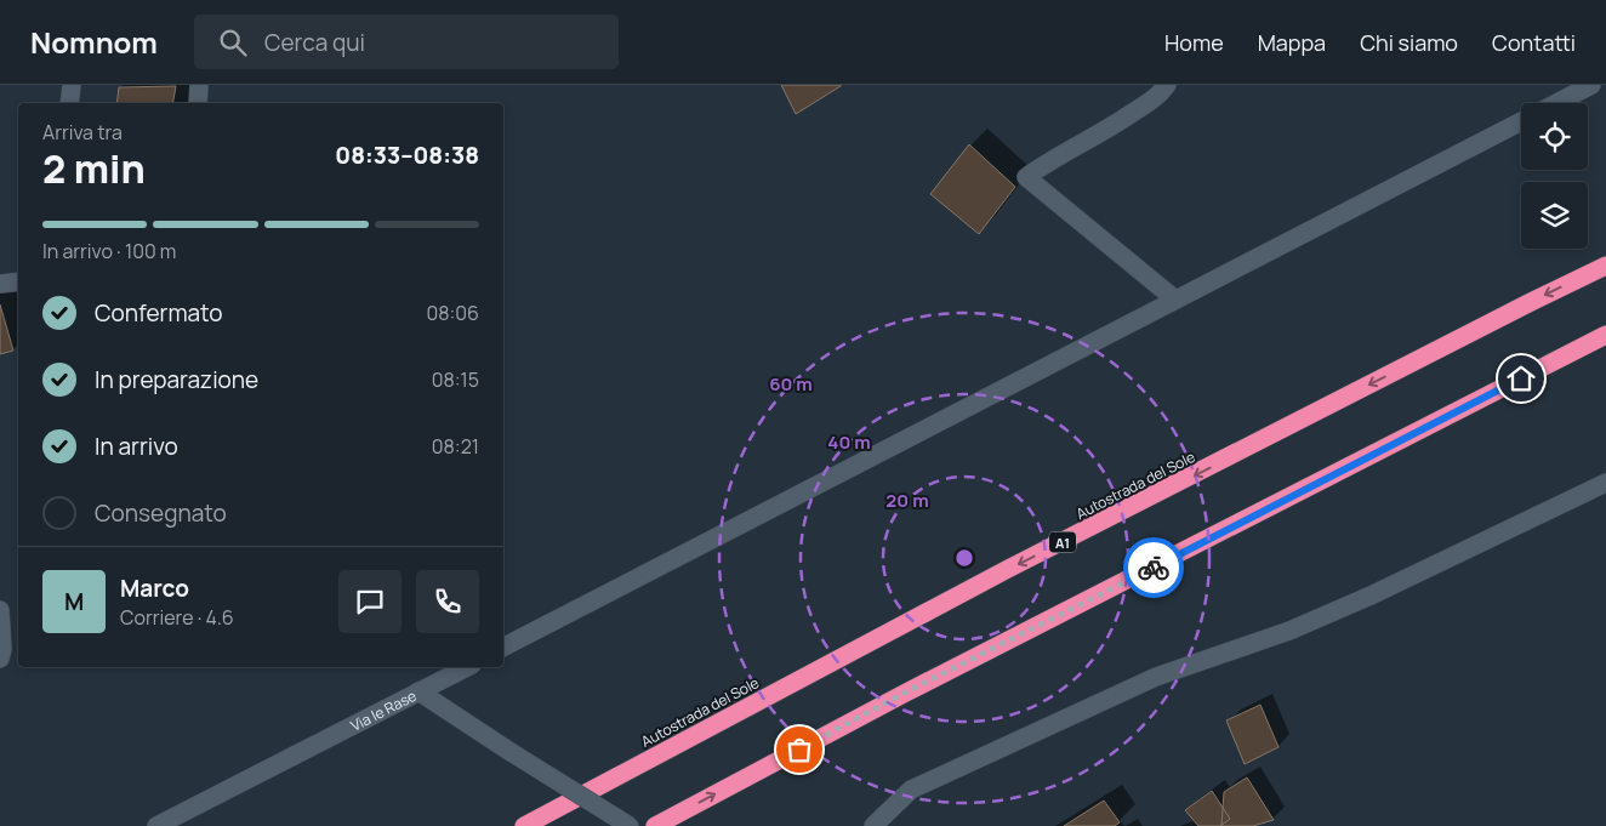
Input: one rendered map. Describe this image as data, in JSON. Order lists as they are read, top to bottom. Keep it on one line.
{"streets":{"highway":["Autostrada del Sole","A1"],"street":["Via le Rase"]},"page":{"header":"Nomnom","search":"Cerca qui","nav":["Home","Mappa","Chi siamo","Contatti"],"heading":["2 min","Arriva tra","08:33–08:38"],"panel":["Marco","Corriere · 4.6"],"bar":"In arrivo · 100 m","list":[["Confermato","08:06"],["In preparazione","08:15"],["In arrivo","08:21"],"Consegnato"],"round":"M"},"rings":["60 m","40 m","20 m"]}
